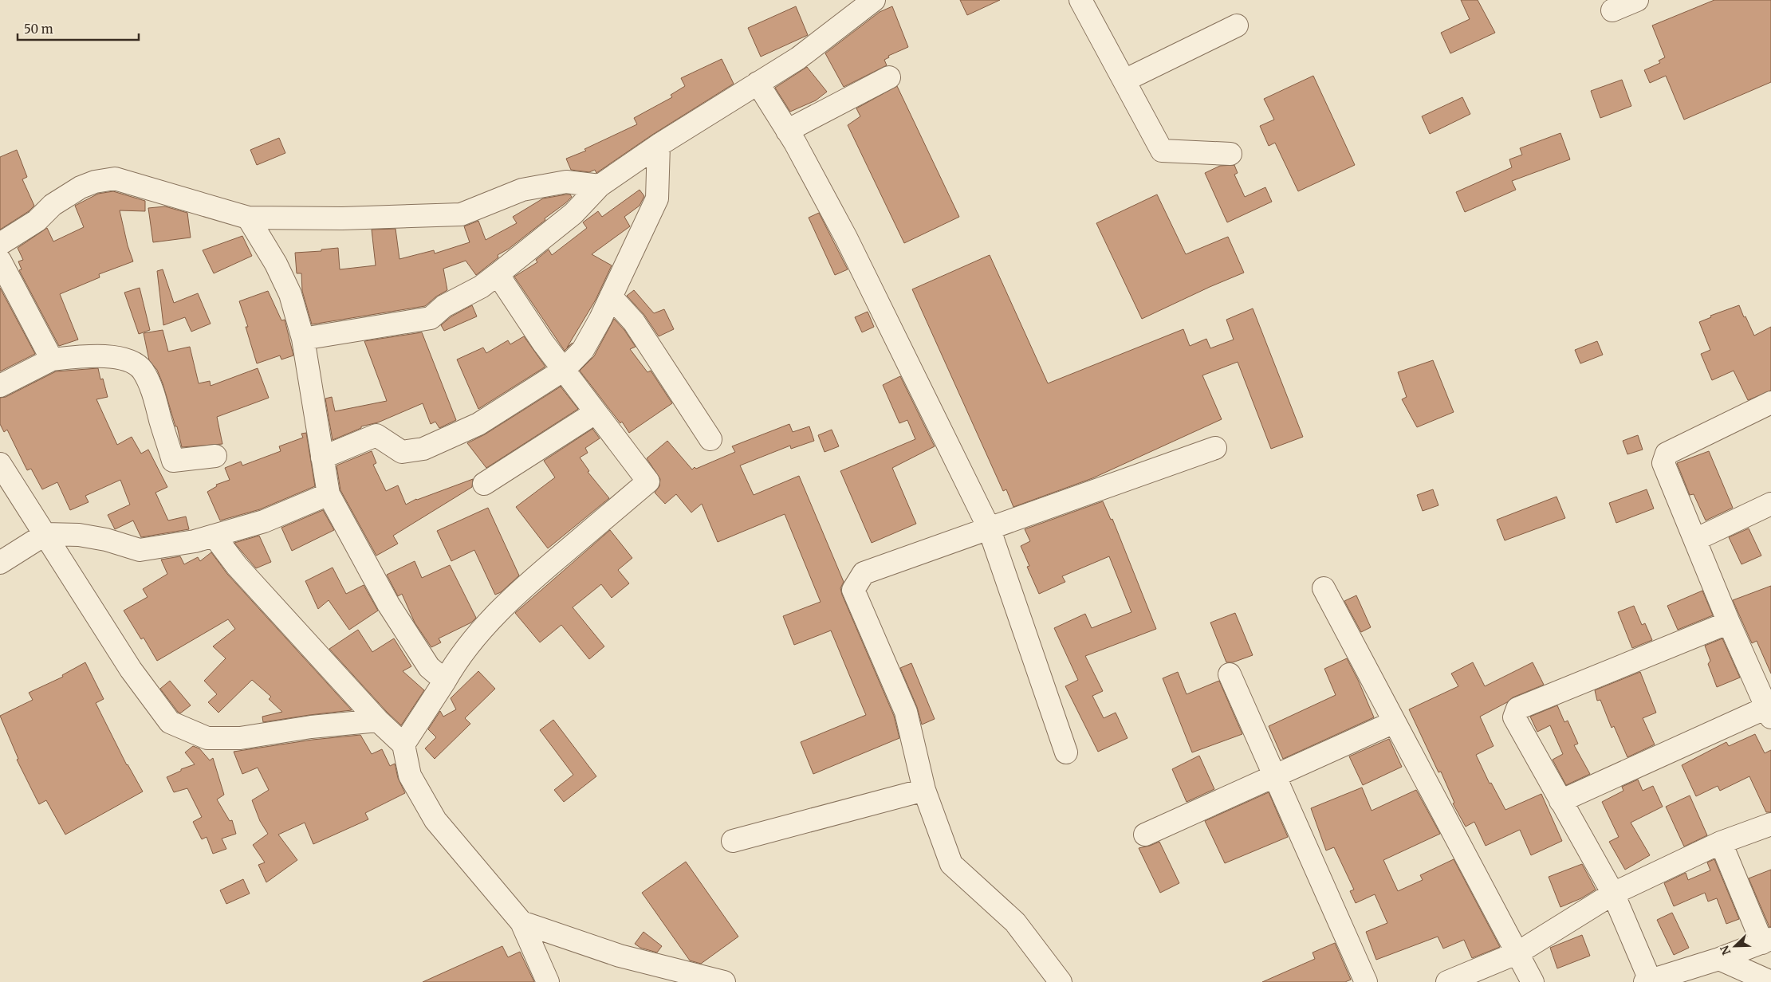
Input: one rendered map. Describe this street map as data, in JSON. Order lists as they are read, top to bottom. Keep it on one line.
{"scale_bar":"50 m","north":"bottom left"}
